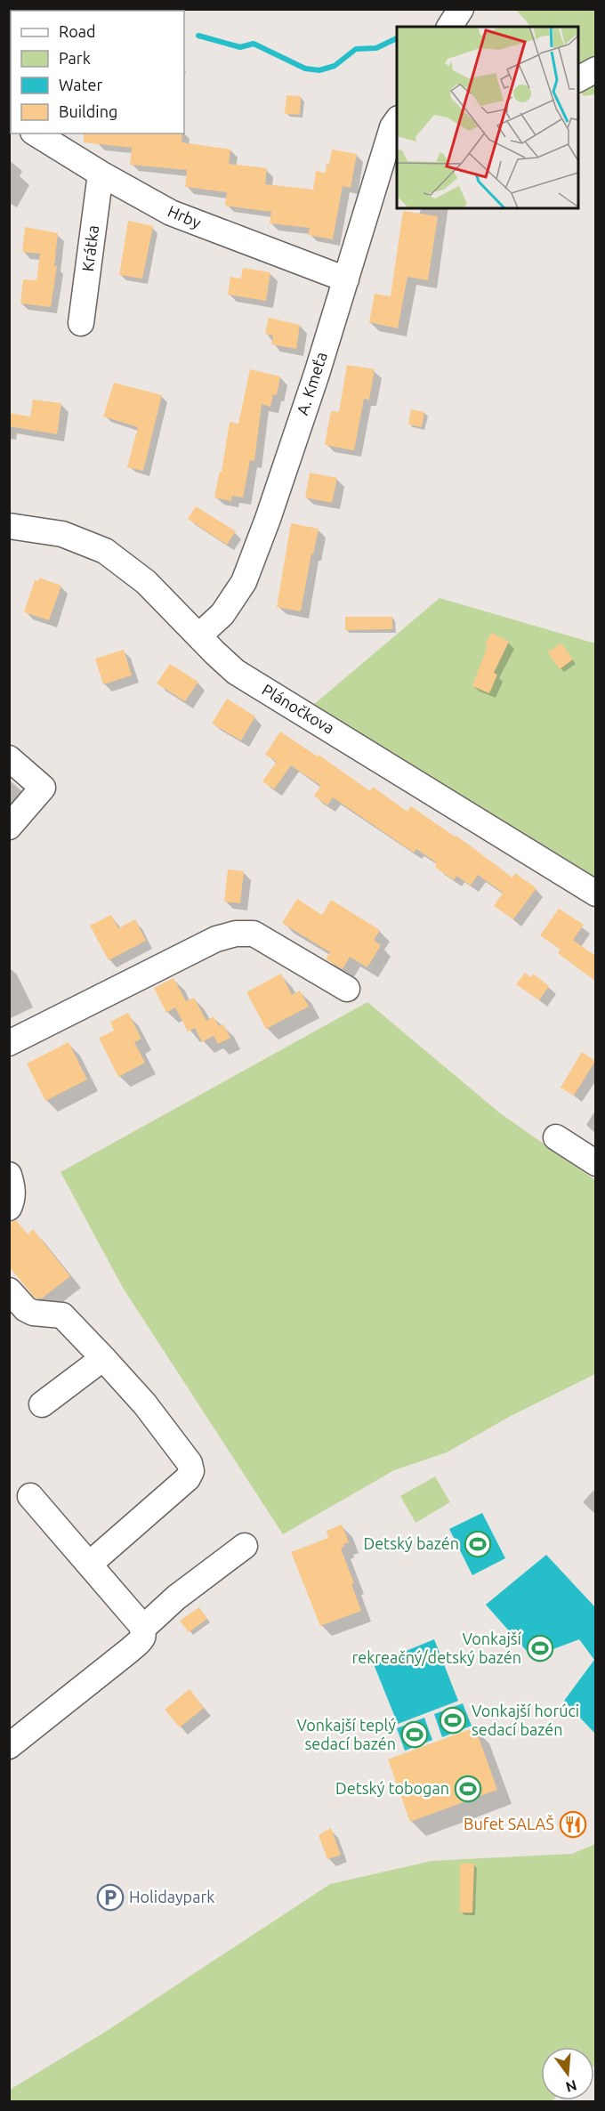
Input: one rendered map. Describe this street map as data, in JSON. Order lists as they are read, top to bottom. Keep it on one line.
{"streets":{"street":["Hrby","Krátka","A. Kmeťa","Plánočkova"]},"crossings":[["Hrby","Krátka"],["Hrby","A. Kmeťa"],["A. Kmeťa","Plánočkova"]],"places":{"sports":["Detský bazén","Vonkajší rekreačný/detský bazén","Vonkajší horúci sedací bazén","Vonkajší teplý sedací bazén","Detský tobogan"],"restaurant":["Bufet SALAŠ"],"parking":["Holidaypark"]},"legend":["Road","Park","Water","Building"],"north":"bottom"}
